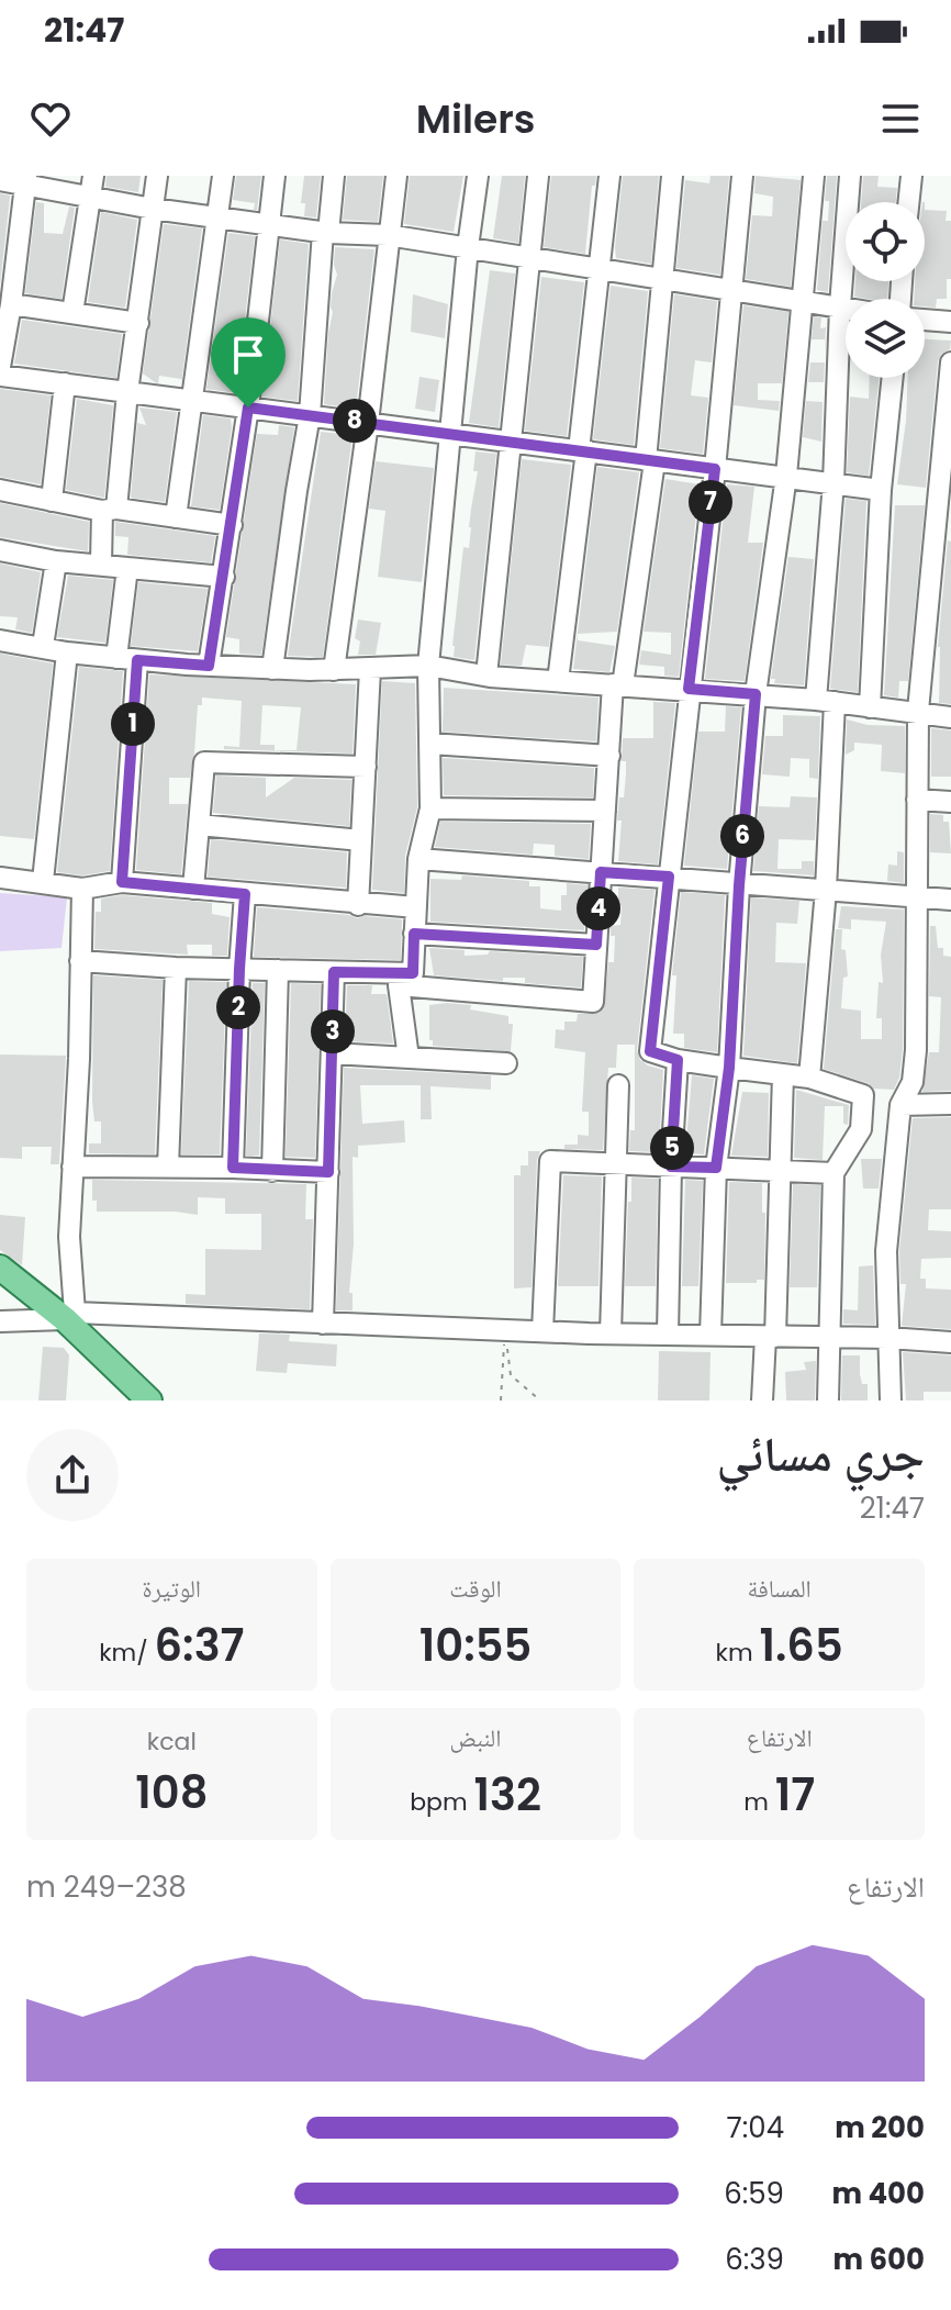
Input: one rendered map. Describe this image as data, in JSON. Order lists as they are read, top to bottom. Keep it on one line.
{"page":{"status":"21:47","header":"Milers","pins":["8","7","1","6","4","2","3","5"],"heading":["جري مسائي","21:47"],"stats":[["المسافة","1.65 km"],["الوقت","10:55"],["الوتيرة","6:37 /km"],["الارتفاع","17 m"],["النبض","132 bpm"],["kcal","108"]],"chart":["الارتفاع","238–249 m"],"list":[{"name":"200 m","note":"7:04"},{"name":"400 m","note":"6:59"},{"name":"600 m","note":"6:39"}]}}
